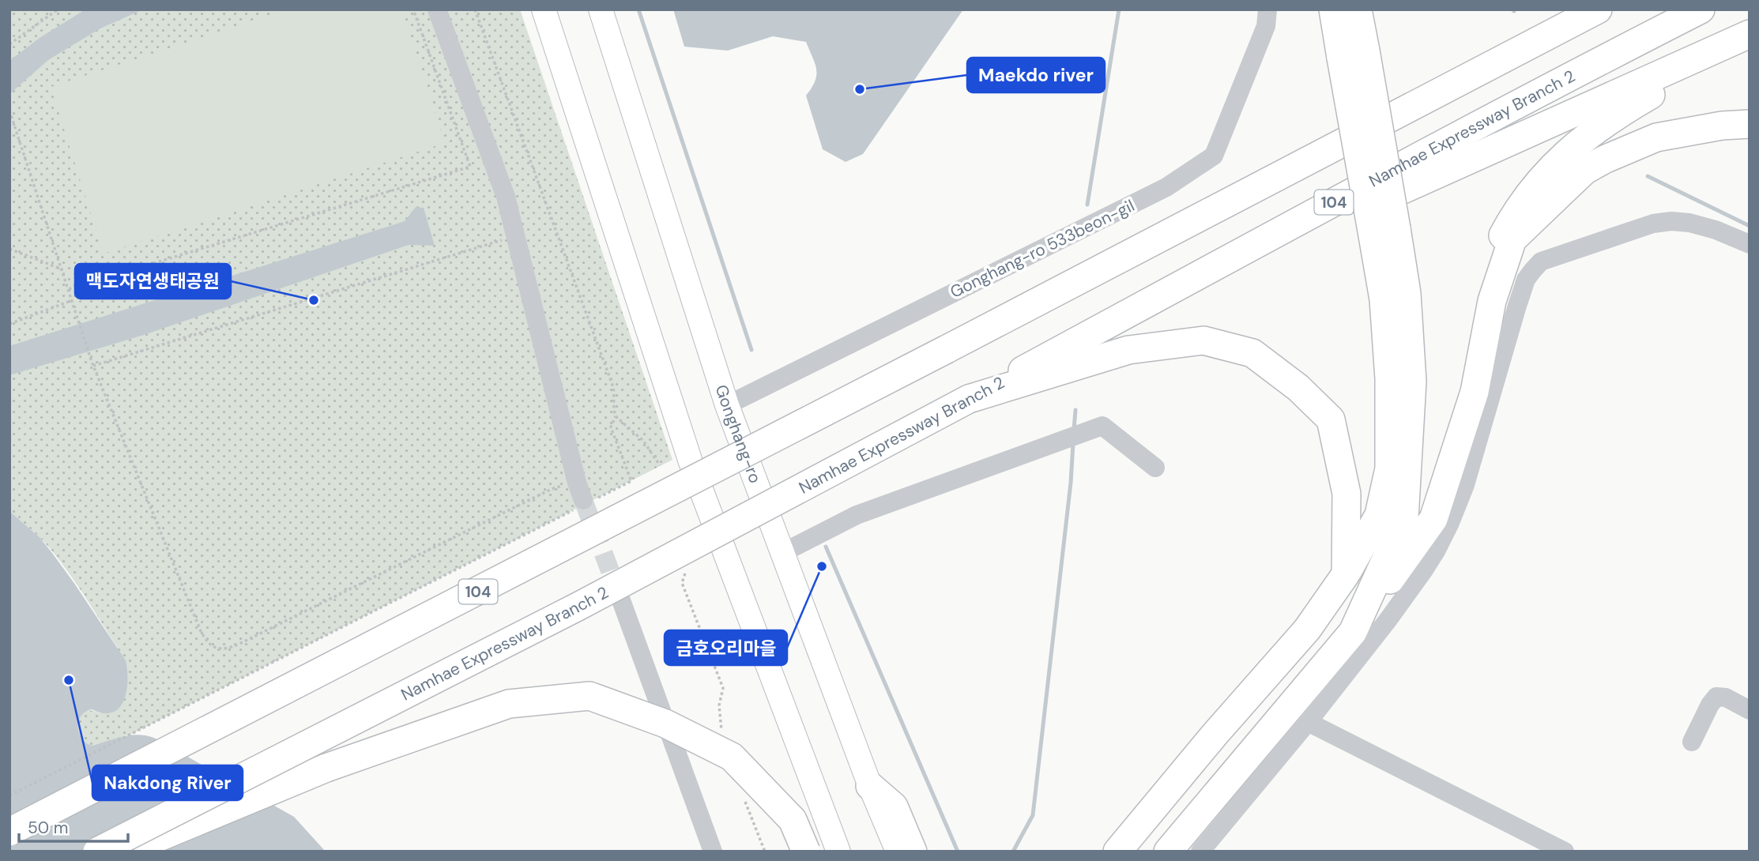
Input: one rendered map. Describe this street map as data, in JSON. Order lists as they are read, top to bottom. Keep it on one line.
{"streets":{"highway":["Namhae Expressway Branch 2","104"],"main road":["Gonghang-ro"],"street":["Gonghang-ro 533beon-gil"]},"crossings":[["Gonghang-ro 533beon-gil","Gonghang-ro"]],"places":["Maekdo river","맥도자연생태공원","금호오리마을","Nakdong River"],"scale_bar":"50 m"}
